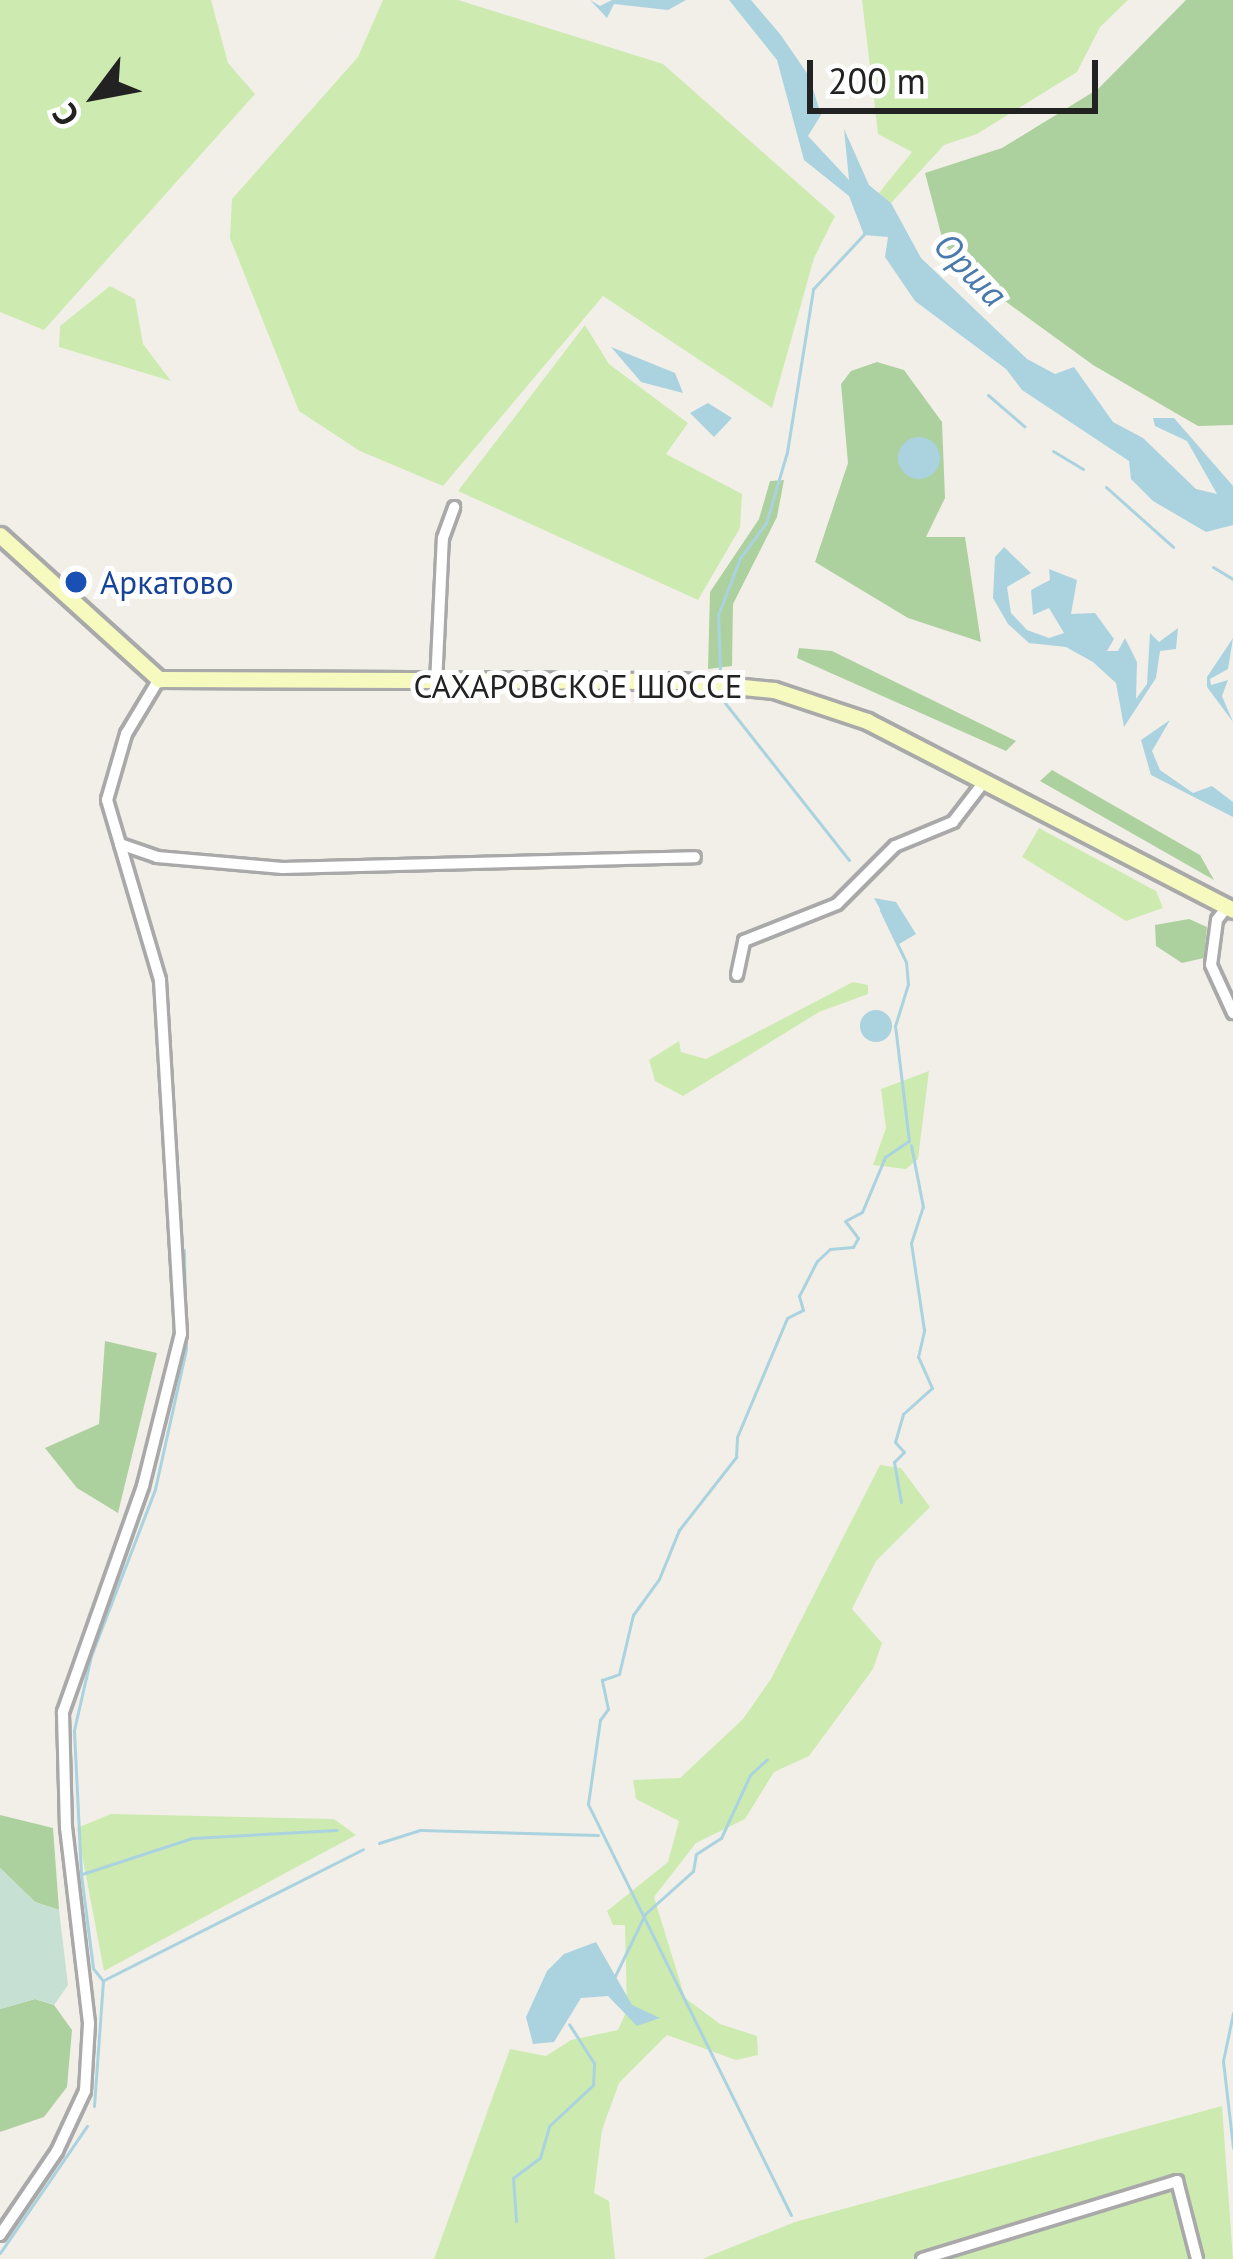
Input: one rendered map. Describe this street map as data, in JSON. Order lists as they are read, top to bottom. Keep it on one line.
{"streets":{"main road":["САХАРОВСКОЕ ШОССЕ"]},"water":["Орша"],"places":["Аркатово"],"scale_bar":"200 m","north":"bottom left"}
